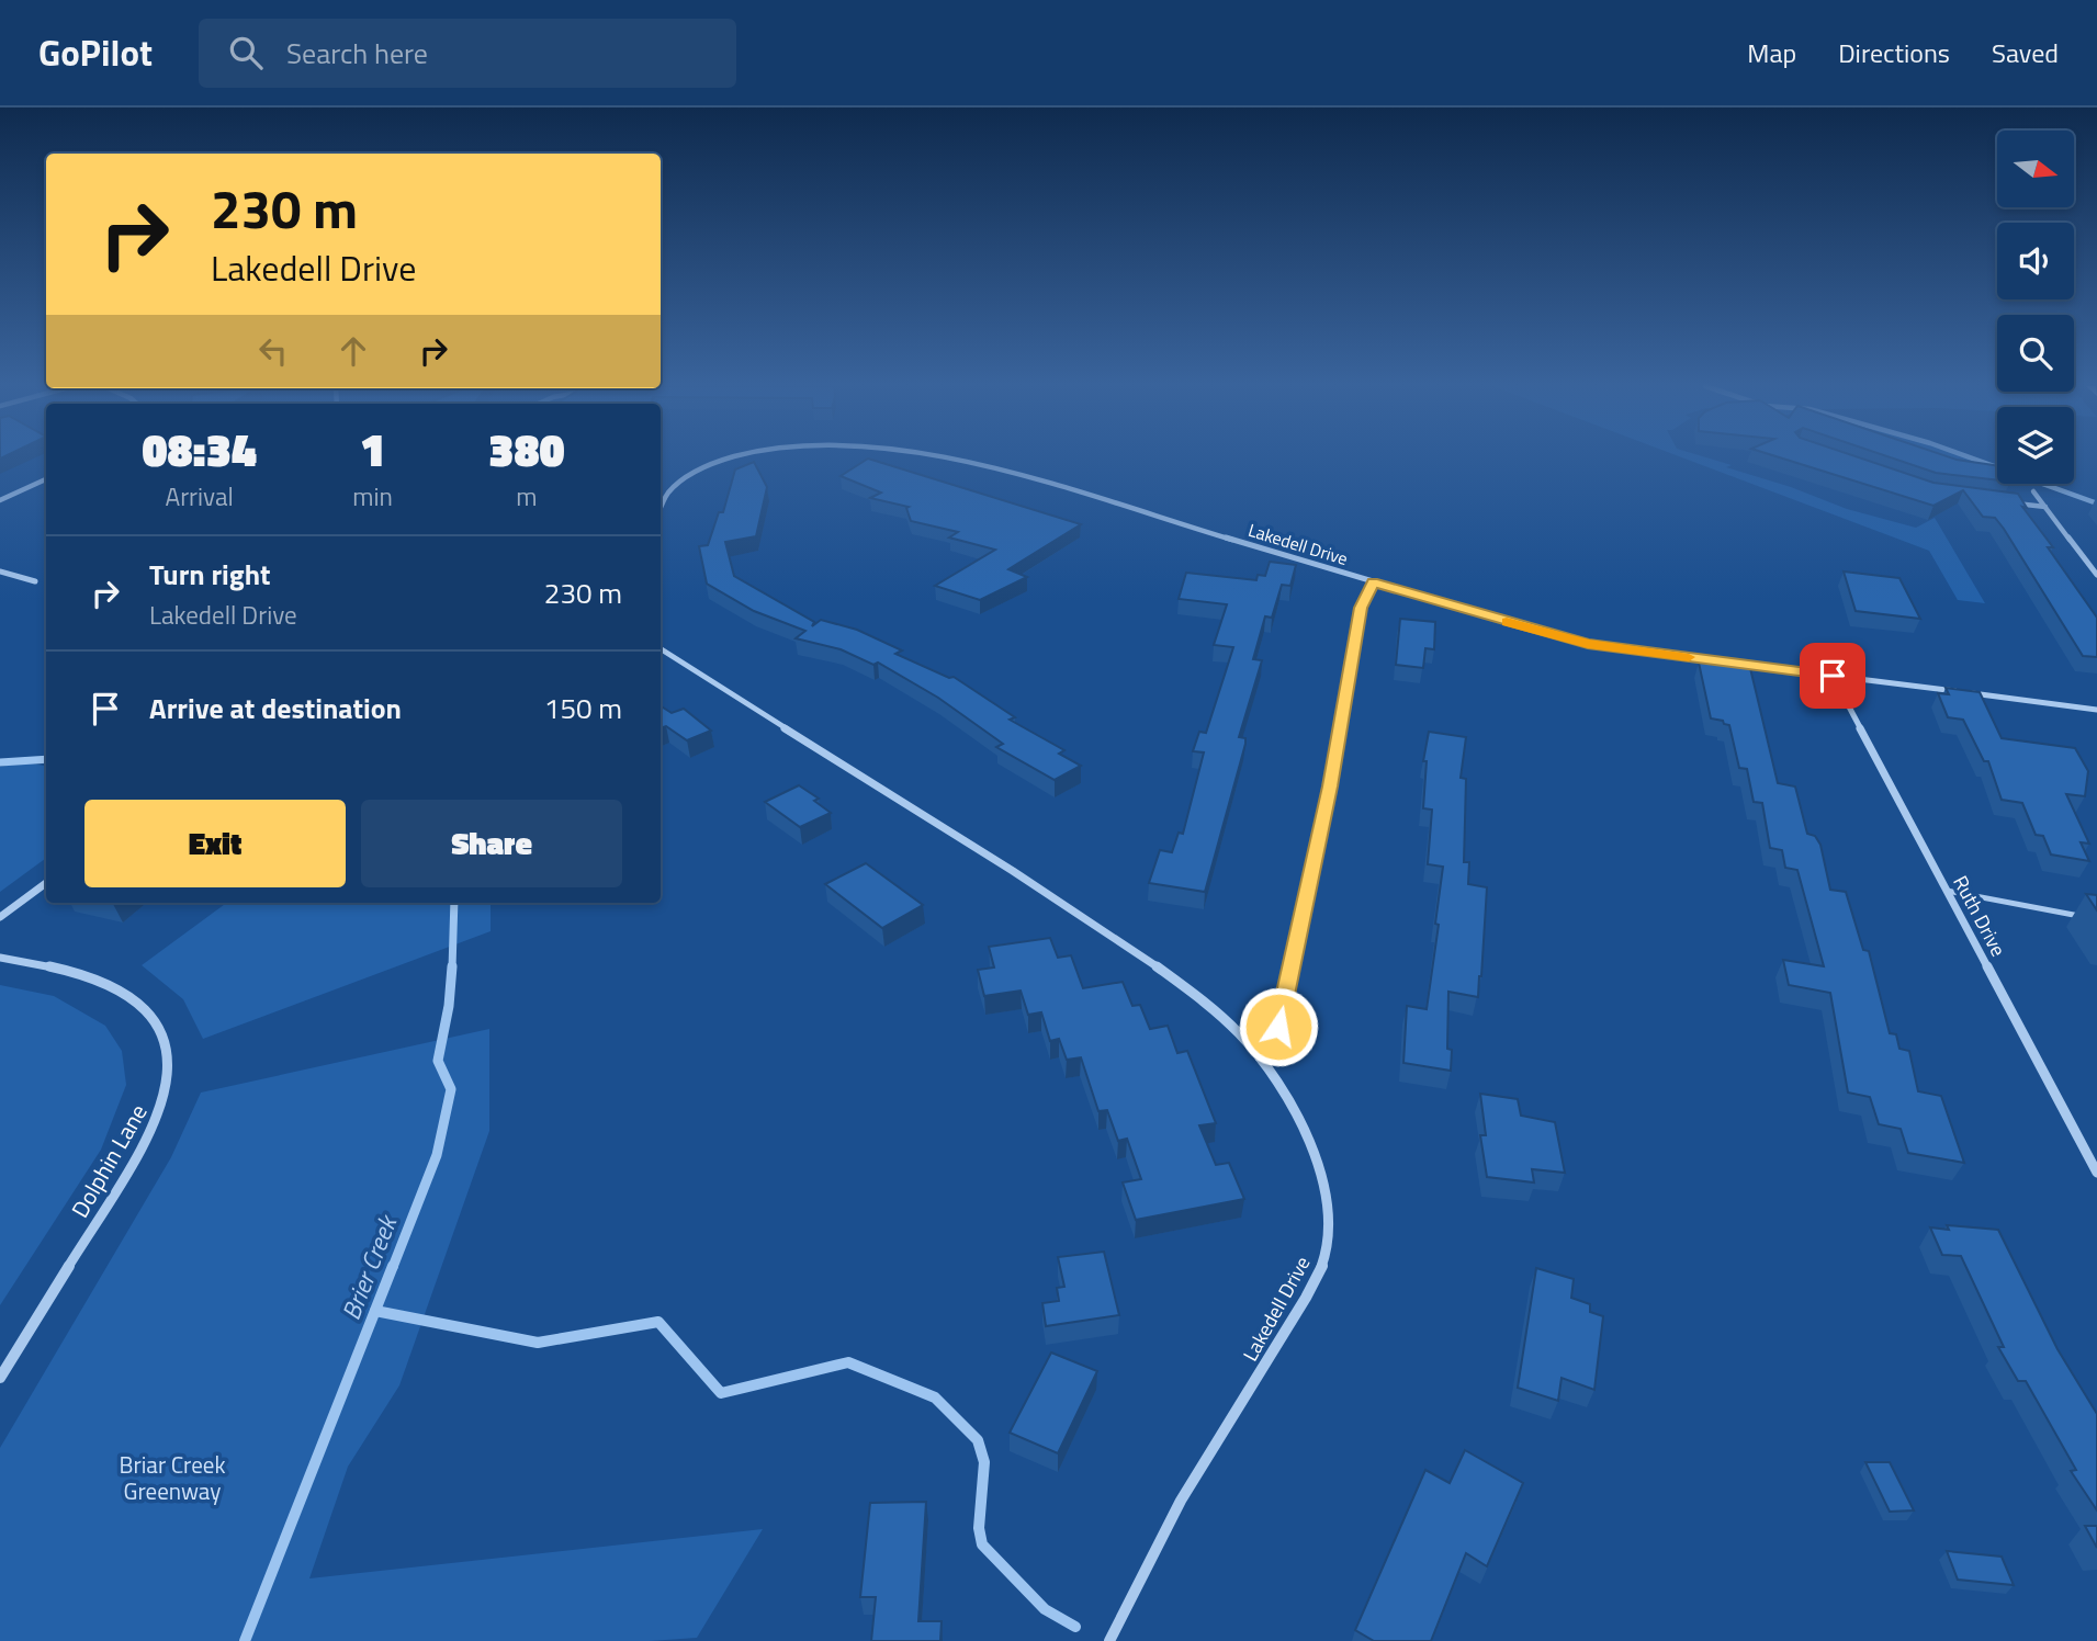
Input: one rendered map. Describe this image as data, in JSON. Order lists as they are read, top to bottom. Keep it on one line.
{"streets":{"street":["Lakedell Drive","Ruth Drive","Dolphin Lane"]},"crossings":[["Lakedell Drive","Ruth Drive"]],"water":["Brier Creek"],"parks":["Briar Creek Greenway"],"north":"right","page":{"header":"GoPilot","search":"Search here","nav":["Map","Directions","Saved"],"turn":["230 m","Lakedell Drive"],"eta":["08:34","Arrival","1","min","380","m"],"list":[{"name":"Turn right","note":"Lakedell Drive","value":"230 m"},{"name":"Arrive at destination","value":"150 m"}],"buttons":["Exit","Share"]}}
